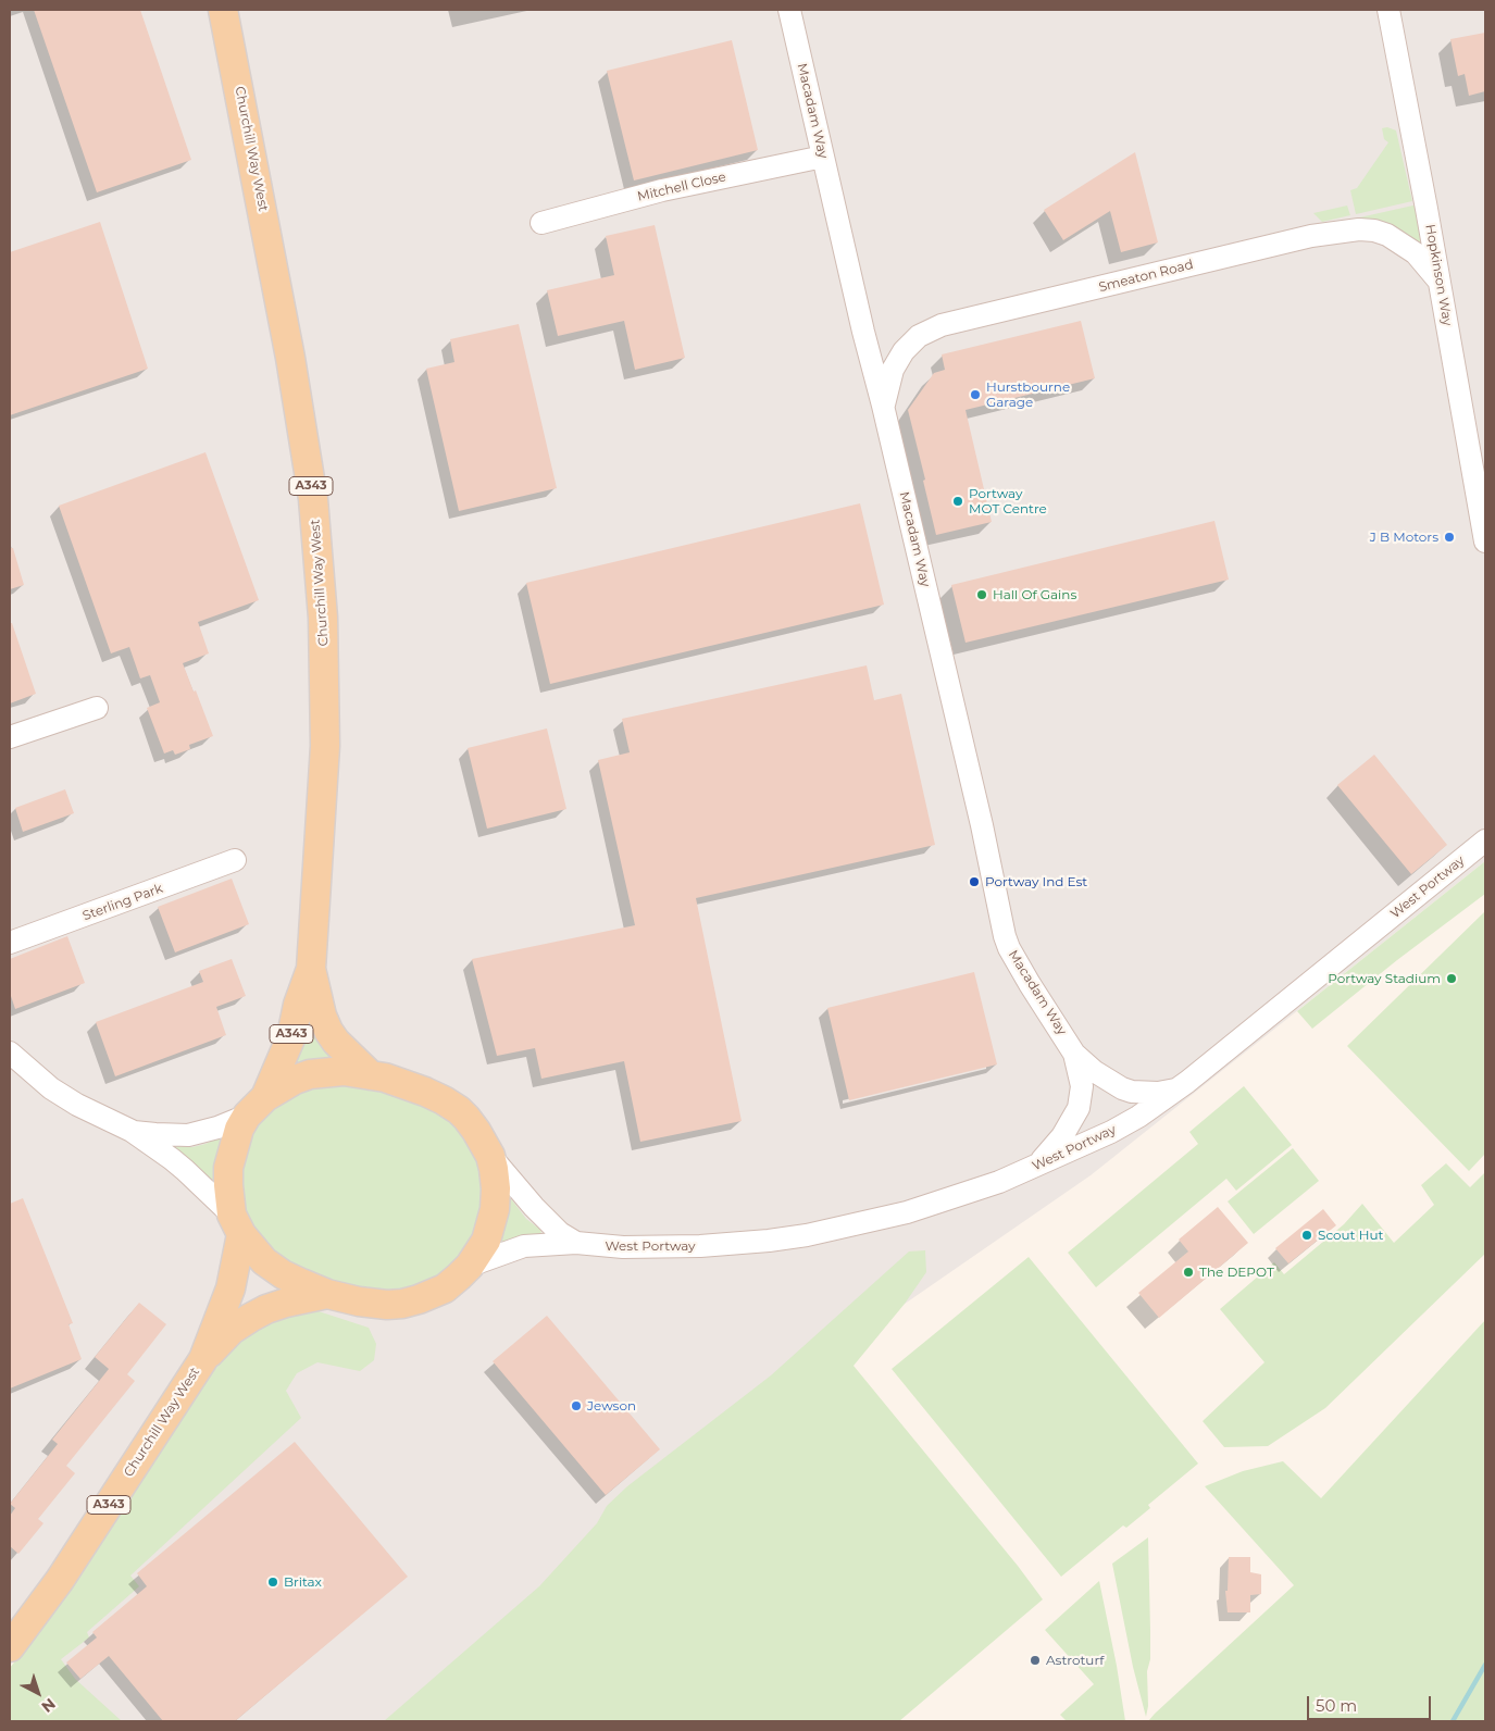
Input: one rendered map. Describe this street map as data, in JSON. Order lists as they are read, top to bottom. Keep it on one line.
{"streets":{"main road":["Churchill Way West","A343"],"street":["Macadam Way","Mitchell Close","Hopkinson Way","Smeaton Road","West Portway","Sterling Park"]},"crossings":[["Macadam Way","Mitchell Close"],["Macadam Way","Smeaton Road"],["Hopkinson Way","Smeaton Road"]],"places":["Hurstbourne Garage","Portway MOT Centre","J B Motors","Hall Of Gains","Portway Ind Est","Portway Stadium","Scout Hut","The DEPOT","Jewson","Britax","Astroturf"],"scale_bar":"50 m","north":"bottom right"}
